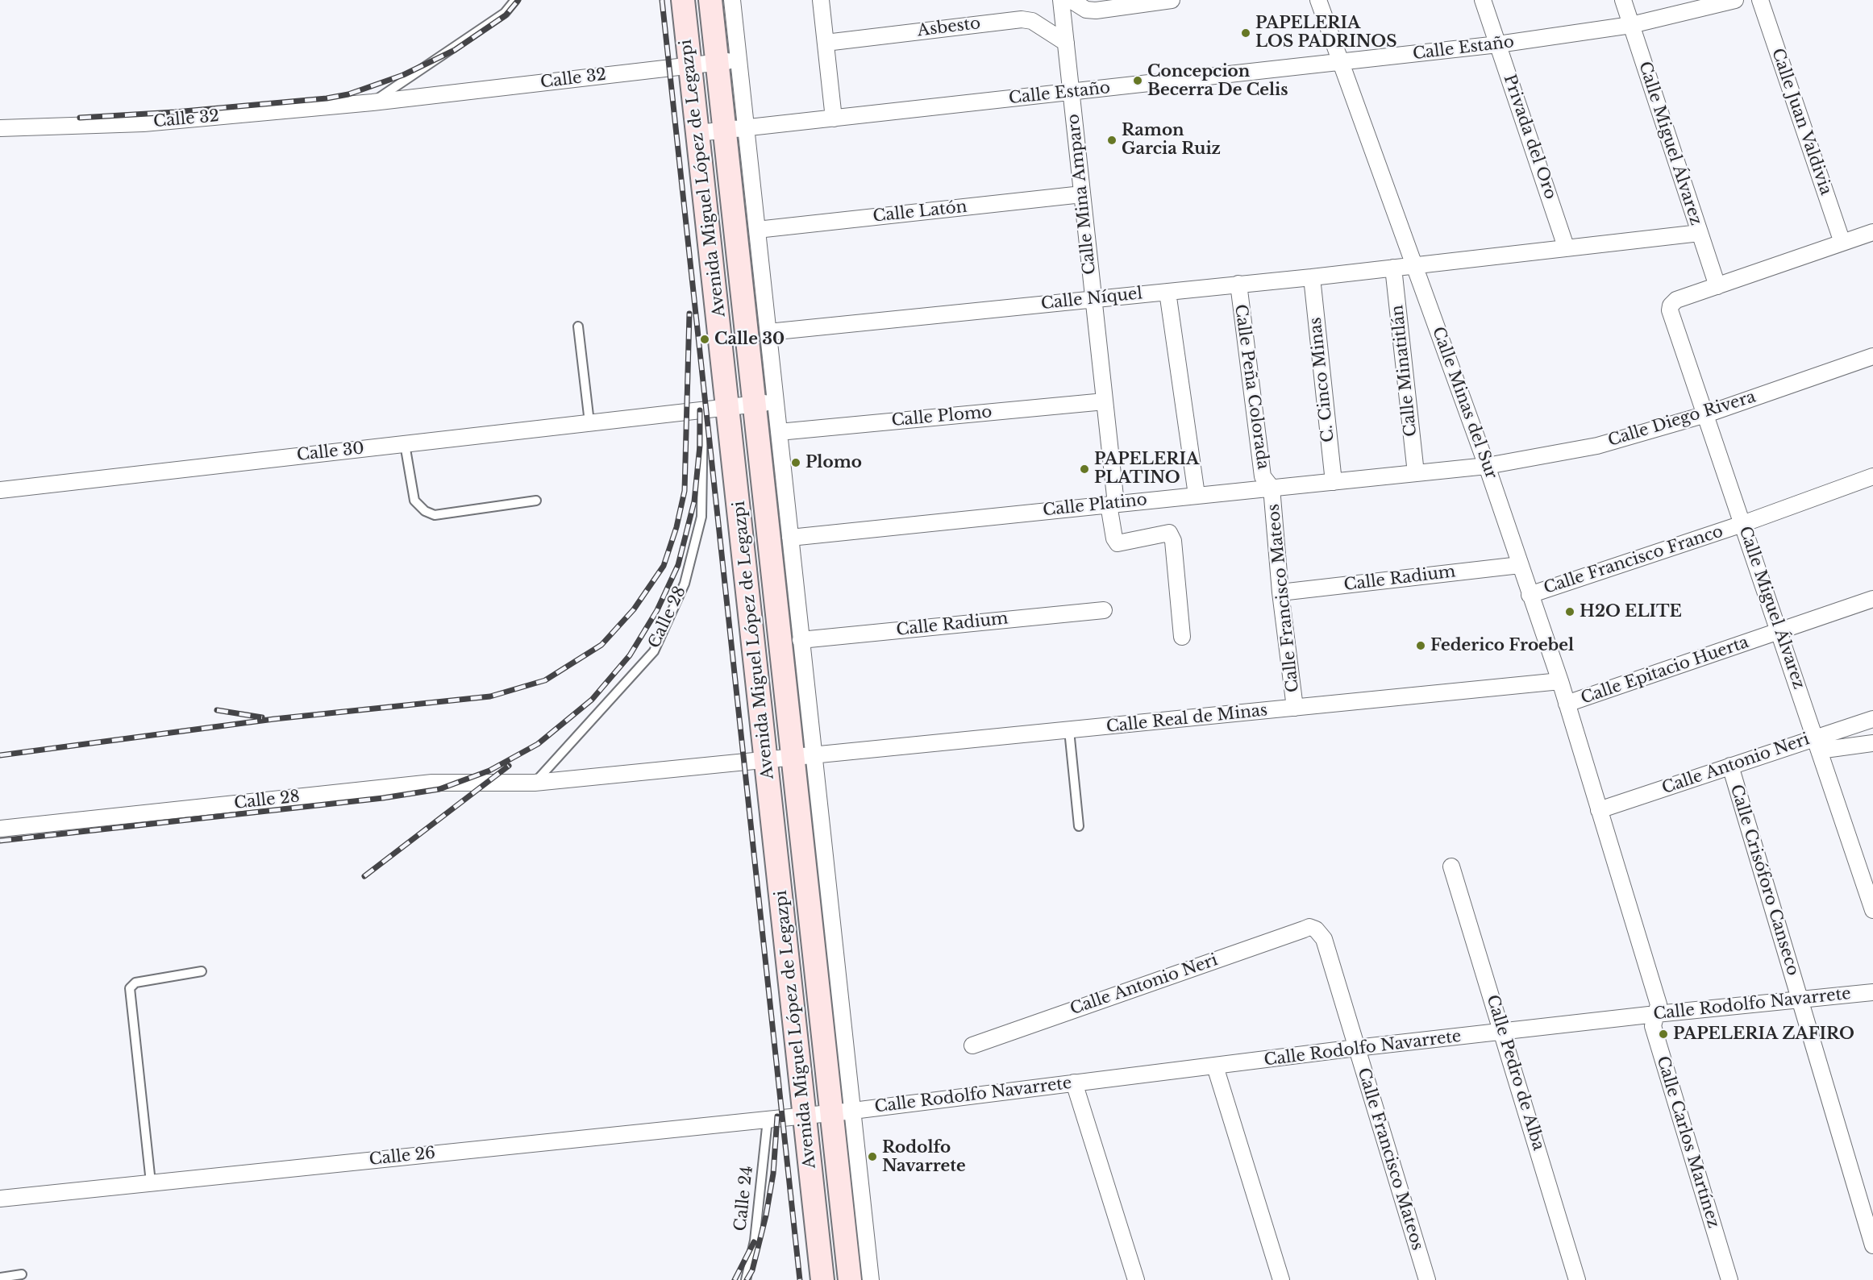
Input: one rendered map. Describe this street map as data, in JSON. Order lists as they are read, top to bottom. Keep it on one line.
{"streets":{"main road":["Avenida Miguel López de Legazpi"],"street":["Asbesto","Calle Estaño","Calle 32","Calle Juan Valdivia","Privada del Oro","Calle Miguel Álvarez","Calle Mina Amparo","Calle Latón","Calle Níquel","Calle Minatitlán","C. Cinco Minas","Calle Peña Colorada","Calle Minas del Sur","Calle Plomo","Calle Diego Rivera","Calle 30","Calle Platino","Calle Francisco Franco","Calle Radium","Calle Francisco Mateos","Calle 28","Calle Epitacio Huerta","Calle Real de Minas","Calle Antonio Neri","Calle Crisóforo Canseco","Calle Rodolfo Navarrete","Calle Pedro de Alba","Calle Carlos Martínez","Calle 26"],"lane":["Calle 24"]},"crossings":[["Asbesto","Calle Mina Amparo"],["Calle Estaño","Privada del Oro"],["Calle Estaño","Calle Miguel Álvarez"],["Calle Estaño","Avenida Miguel López de Legazpi"],["Calle Estaño","Calle Mina Amparo"],["Calle Estaño","Calle Minas del Sur"],["Calle 32","Avenida Miguel López de Legazpi"],["Privada del Oro","Calle Níquel"],["Calle Miguel Álvarez","Calle Níquel"],["Calle Miguel Álvarez","Calle Diego Rivera"],["Calle Miguel Álvarez","Calle Francisco Franco"],["Calle Miguel Álvarez","Calle Epitacio Huerta"],["Calle Miguel Álvarez","Calle Antonio Neri"],["Avenida Miguel López de Legazpi","Calle Latón"],["Avenida Miguel López de Legazpi","Calle Níquel"],["Avenida Miguel López de Legazpi","Calle Plomo"],["Avenida Miguel López de Legazpi","Calle 30"],["Avenida Miguel López de Legazpi","Calle Platino"],["Avenida Miguel López de Legazpi","Calle Radium"],["Avenida Miguel López de Legazpi","Calle 28"],["Avenida Miguel López de Legazpi","Calle Real de Minas"],["Avenida Miguel López de Legazpi","Calle Rodolfo Navarrete"],["Avenida Miguel López de Legazpi","Calle 26"],["Calle Mina Amparo","Calle Latón"],["Calle Mina Amparo","Calle Níquel"],["Calle Mina Amparo","Calle Plomo"],["Calle Mina Amparo","Calle Platino"],["Calle Níquel","Calle Minatitlán"],["Calle Níquel","C. Cinco Minas"],["Calle Níquel","Calle Peña Colorada"],["Calle Níquel","Calle Minas del Sur"],["Calle Minatitlán","Calle Platino"],["C. Cinco Minas","Calle Platino"],["Calle Peña Colorada","Calle Platino"],["Calle Peña Colorada","Calle Francisco Mateos"],["Calle Minas del Sur","Calle Diego Rivera"],["Calle Minas del Sur","Calle Platino"],["Calle Minas del Sur","Calle Francisco Franco"],["Calle Minas del Sur","Calle Radium"],["Calle Minas del Sur","Calle Epitacio Huerta"],["Calle Minas del Sur","Calle Real de Minas"],["Calle Minas del Sur","Calle Antonio Neri"],["Calle Minas del Sur","Calle Carlos Martínez"],["Calle Diego Rivera","Calle Platino"],["Calle 30","Calle 28"],["Calle Platino","Calle Francisco Mateos"],["Calle Radium","Calle Francisco Mateos"],["Calle Francisco Mateos","Calle Real de Minas"],["Calle Francisco Mateos","Calle Antonio Neri"],["Calle Francisco Mateos","Calle Rodolfo Navarrete"],["Calle 28","Calle Real de Minas"],["Calle Antonio Neri","Calle Crisóforo Canseco"],["Calle Antonio Neri","Calle Carlos Martínez"],["Calle Crisóforo Canseco","Calle Rodolfo Navarrete"],["Calle Rodolfo Navarrete","Calle Pedro de Alba"],["Calle Rodolfo Navarrete","Calle Carlos Martínez"],["Calle Rodolfo Navarrete","Calle 26"],["Calle 26","Calle 24"]],"places":["PAPELERIA LOS PADRINOS","Concepcion Becerra De Celis","Ramon Garcia Ruiz","Calle 30","Plomo","PAPELERIA PLATINO","H2O ELITE","Federico Froebel","PAPELERIA ZAFIRO","Rodolfo Navarrete"]}
